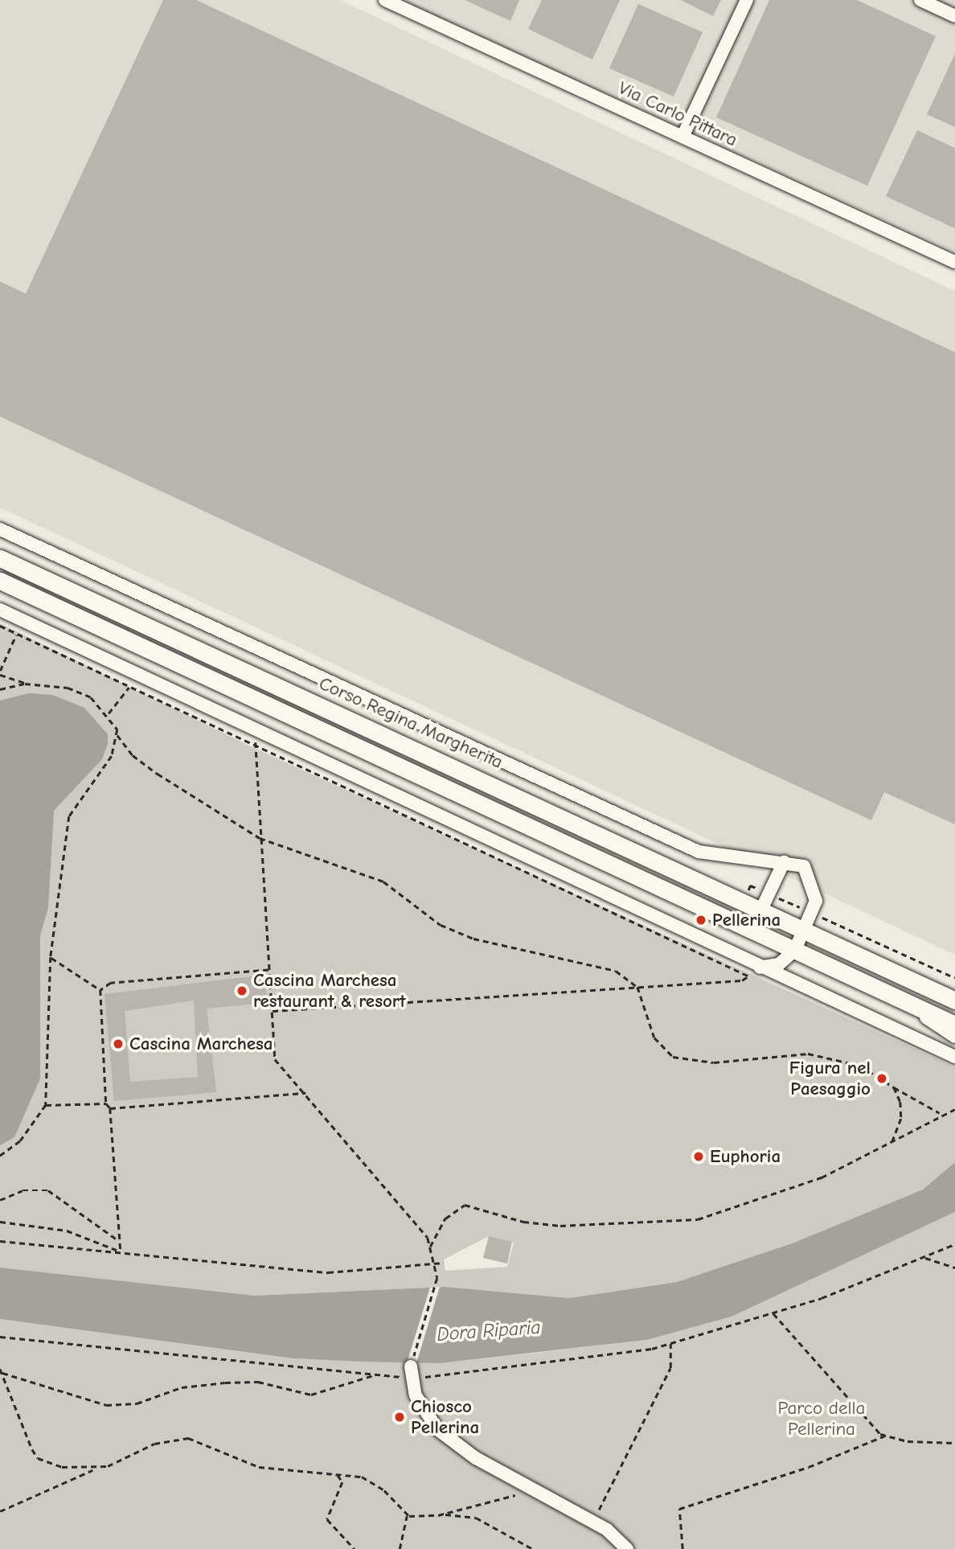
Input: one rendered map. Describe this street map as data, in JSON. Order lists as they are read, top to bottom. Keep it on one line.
{"streets":{"main road":["Corso Regina Margherita"],"street":["Via Carlo Pittara"]},"water":["Dora Riparia"],"parks":["Parco della Pellerina"],"places":["Pellerina","Cascina Marchesa restaurant & resort","Cascina Marchesa","Figura nel Paesaggio","Euphoria","Chiosco Pellerina"]}
